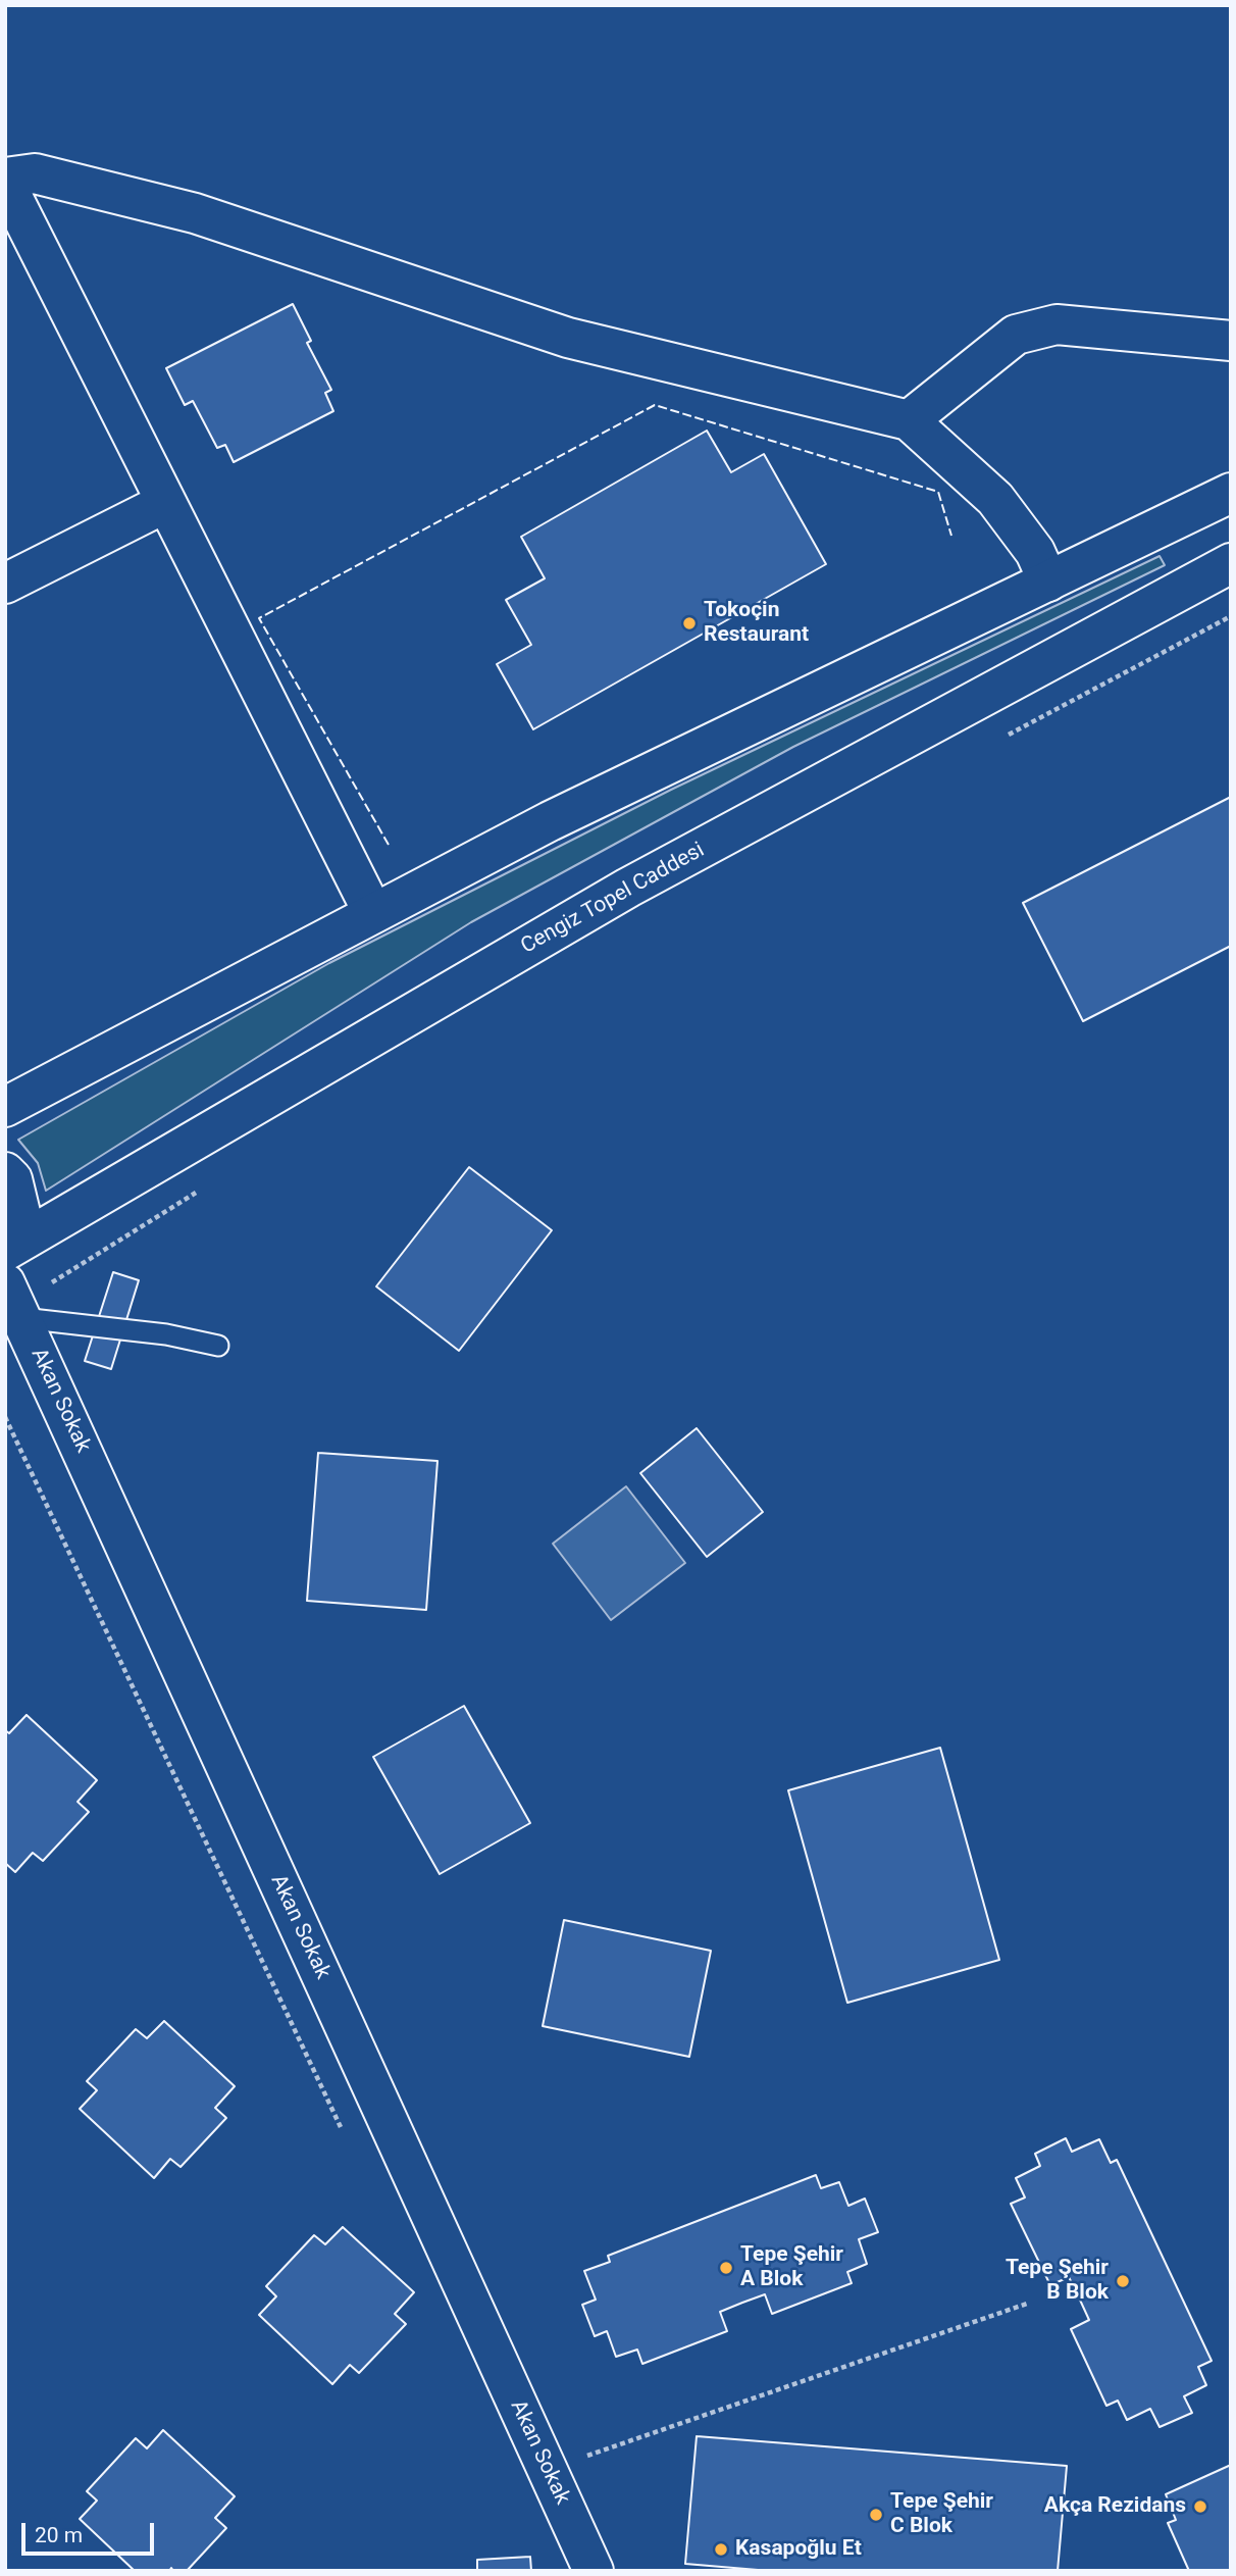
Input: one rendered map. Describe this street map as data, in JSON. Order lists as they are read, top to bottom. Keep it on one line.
{"streets":{"street":["Cengiz Topel Caddesi","Akan Sokak"]},"places":["Tokoçin Restaurant","Tepe Şehir A Blok","Tepe Şehir B Blok","Akça Rezidans","Tepe Şehir C Blok","Kasapoğlu Et"],"scale_bar":"20 m"}
